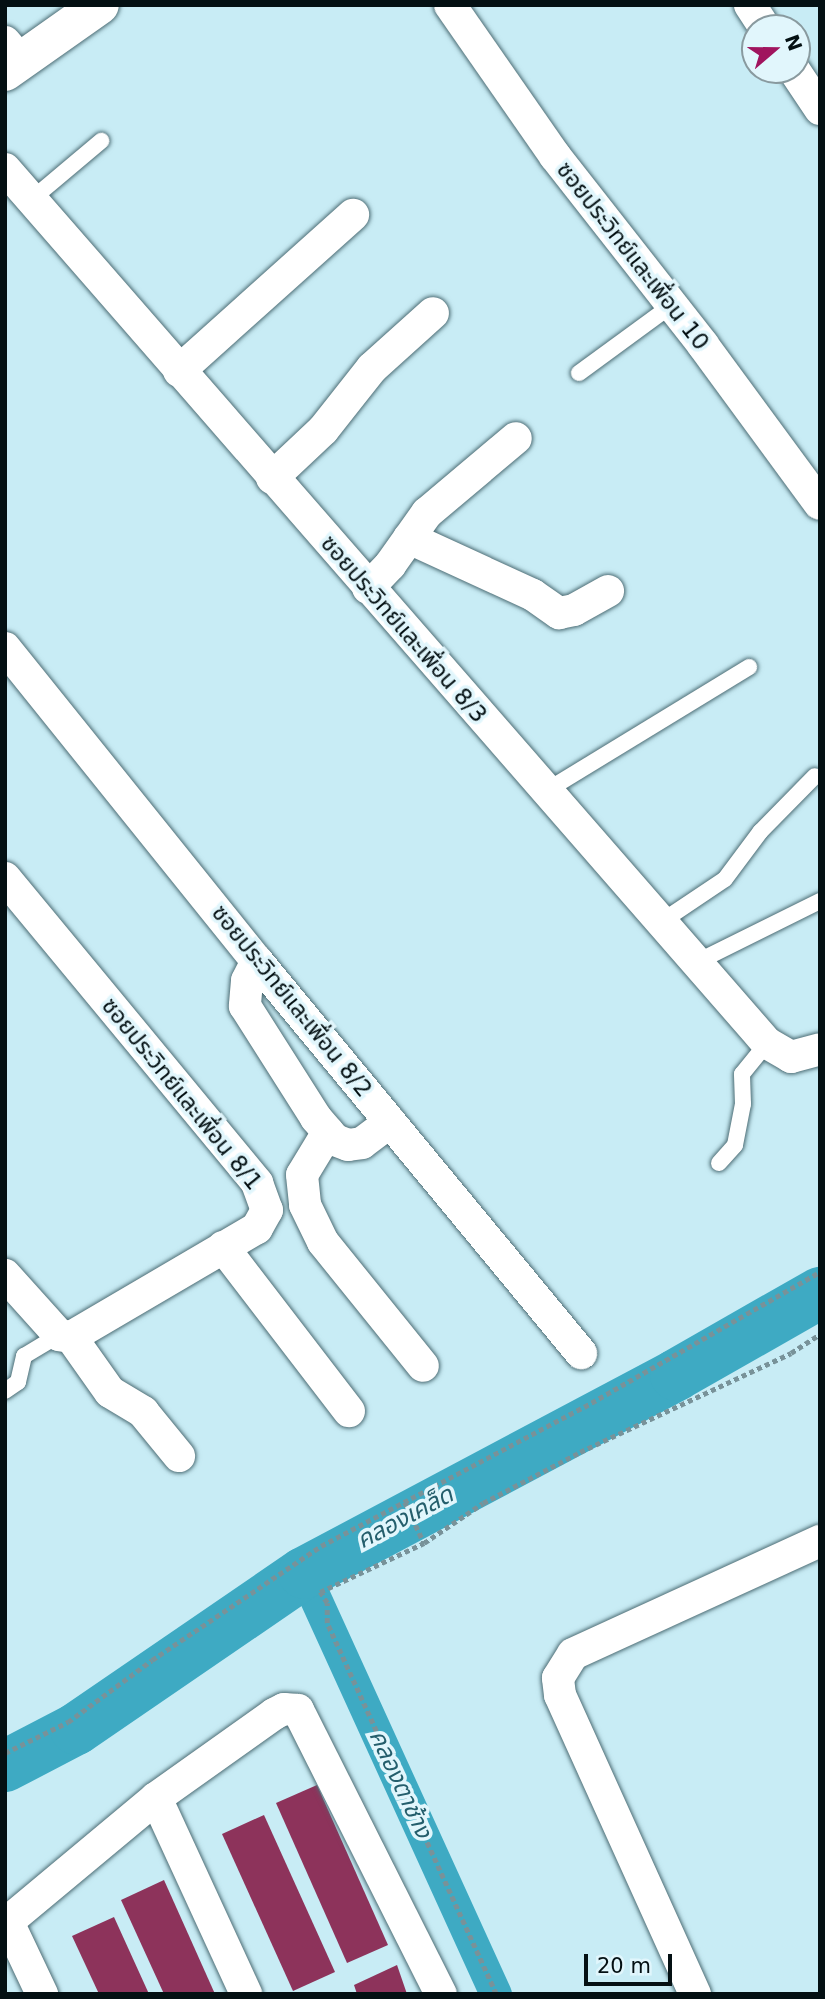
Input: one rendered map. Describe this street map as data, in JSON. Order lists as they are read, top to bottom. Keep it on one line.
{"streets":{"street":["ซอยประวิทย์และเพื่อน 10","ซอยประวิทย์และเพื่อน 8/3","ซอยประวิทย์และเพื่อน 8/2","ซอยประวิทย์และเพื่อน 8/1"]},"water":["คลองเคล็ด","คลองตาช้าง"],"scale_bar":"20 m","north":"right"}
